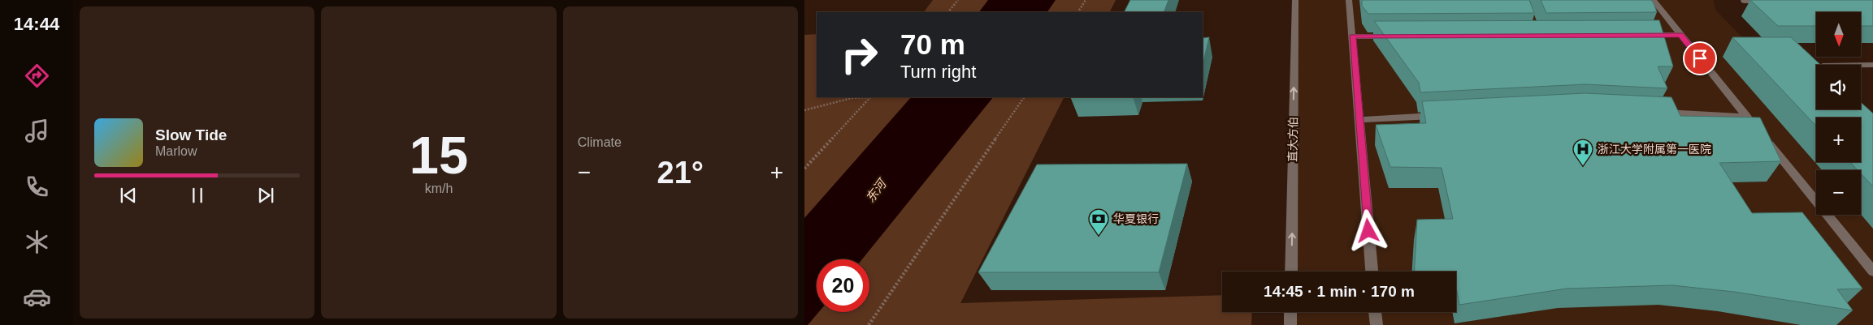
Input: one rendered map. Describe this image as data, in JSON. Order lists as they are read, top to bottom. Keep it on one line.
{"streets":{"street":["直大方伯"]},"water":["东河"],"places":{"hospital":["浙江大学附属第一医院"],"bank":["华夏银行"]},"north":"bottom","page":{"tabs":"14:44","tile":[["15","km/h"],"Climate"],"map_buttons":["+","−"],"turn":["70 m","Turn right"],"song":["Slow Tide","Marlow"],"heat":["−","21°","+"],"limit":"20","trip":"14:45 · 1 min · 170 m"}}
